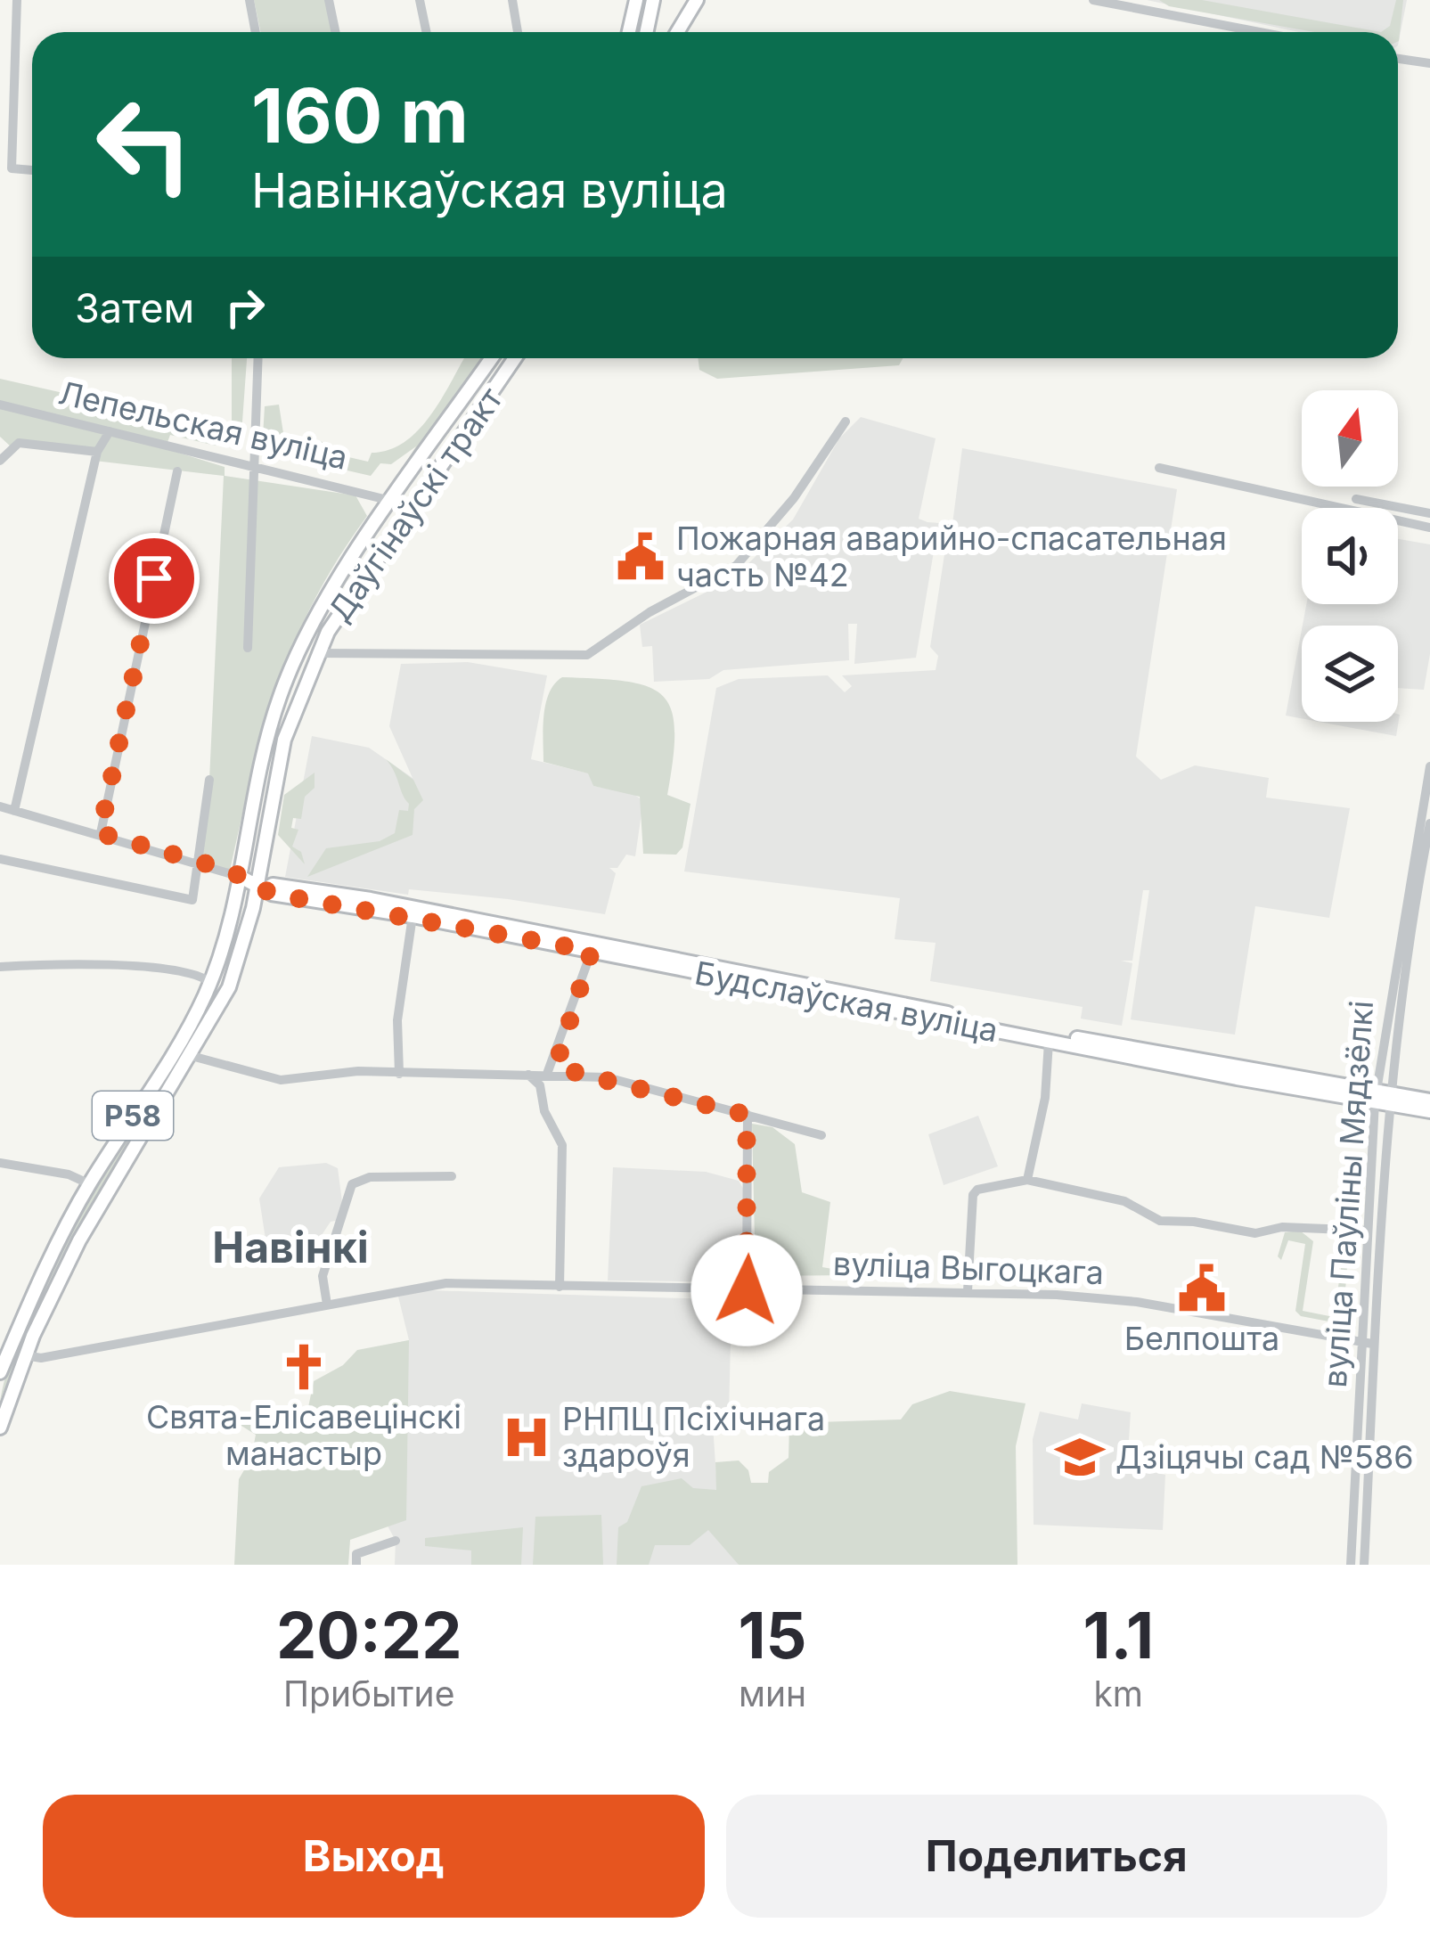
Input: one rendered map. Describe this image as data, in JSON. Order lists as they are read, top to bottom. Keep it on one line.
{"streets":{"main road":["Даўгінаўскі тракт","Будслаўская вуліца","Р58"],"street":["Лепельская вуліца","вуліца Паўліны Мядзёлкі","вуліца Выгоцкага"]},"crossings":[["Лепельская вуліца","Даўгінаўскі тракт"],["Даўгінаўскі тракт","Будслаўская вуліца"],["Даўгінаўскі тракт","вуліца Выгоцкага"],["Будслаўская вуліца","вуліца Паўліны Мядзёлкі"],["вуліца Паўліны Мядзёлкі","вуліца Выгоцкага"]],"districts":["Навінкі"],"places":{"public building":["Пожарная аварийно-спасательная часть №42","Белпошта"],"church":["Свята-Елісавецінскі манастыр"],"hospital":["РНПЦ Псіхічнага здароўя"],"school or university":["Дзіцячы сад №586"]},"north":"top","page":{"turn":["160 m","Навінкаўская вуліца"],"then":"Затем","eta":["20:22","Прибытие","15","мин","1.1","km"],"buttons":["Выход","Поделиться"]}}
